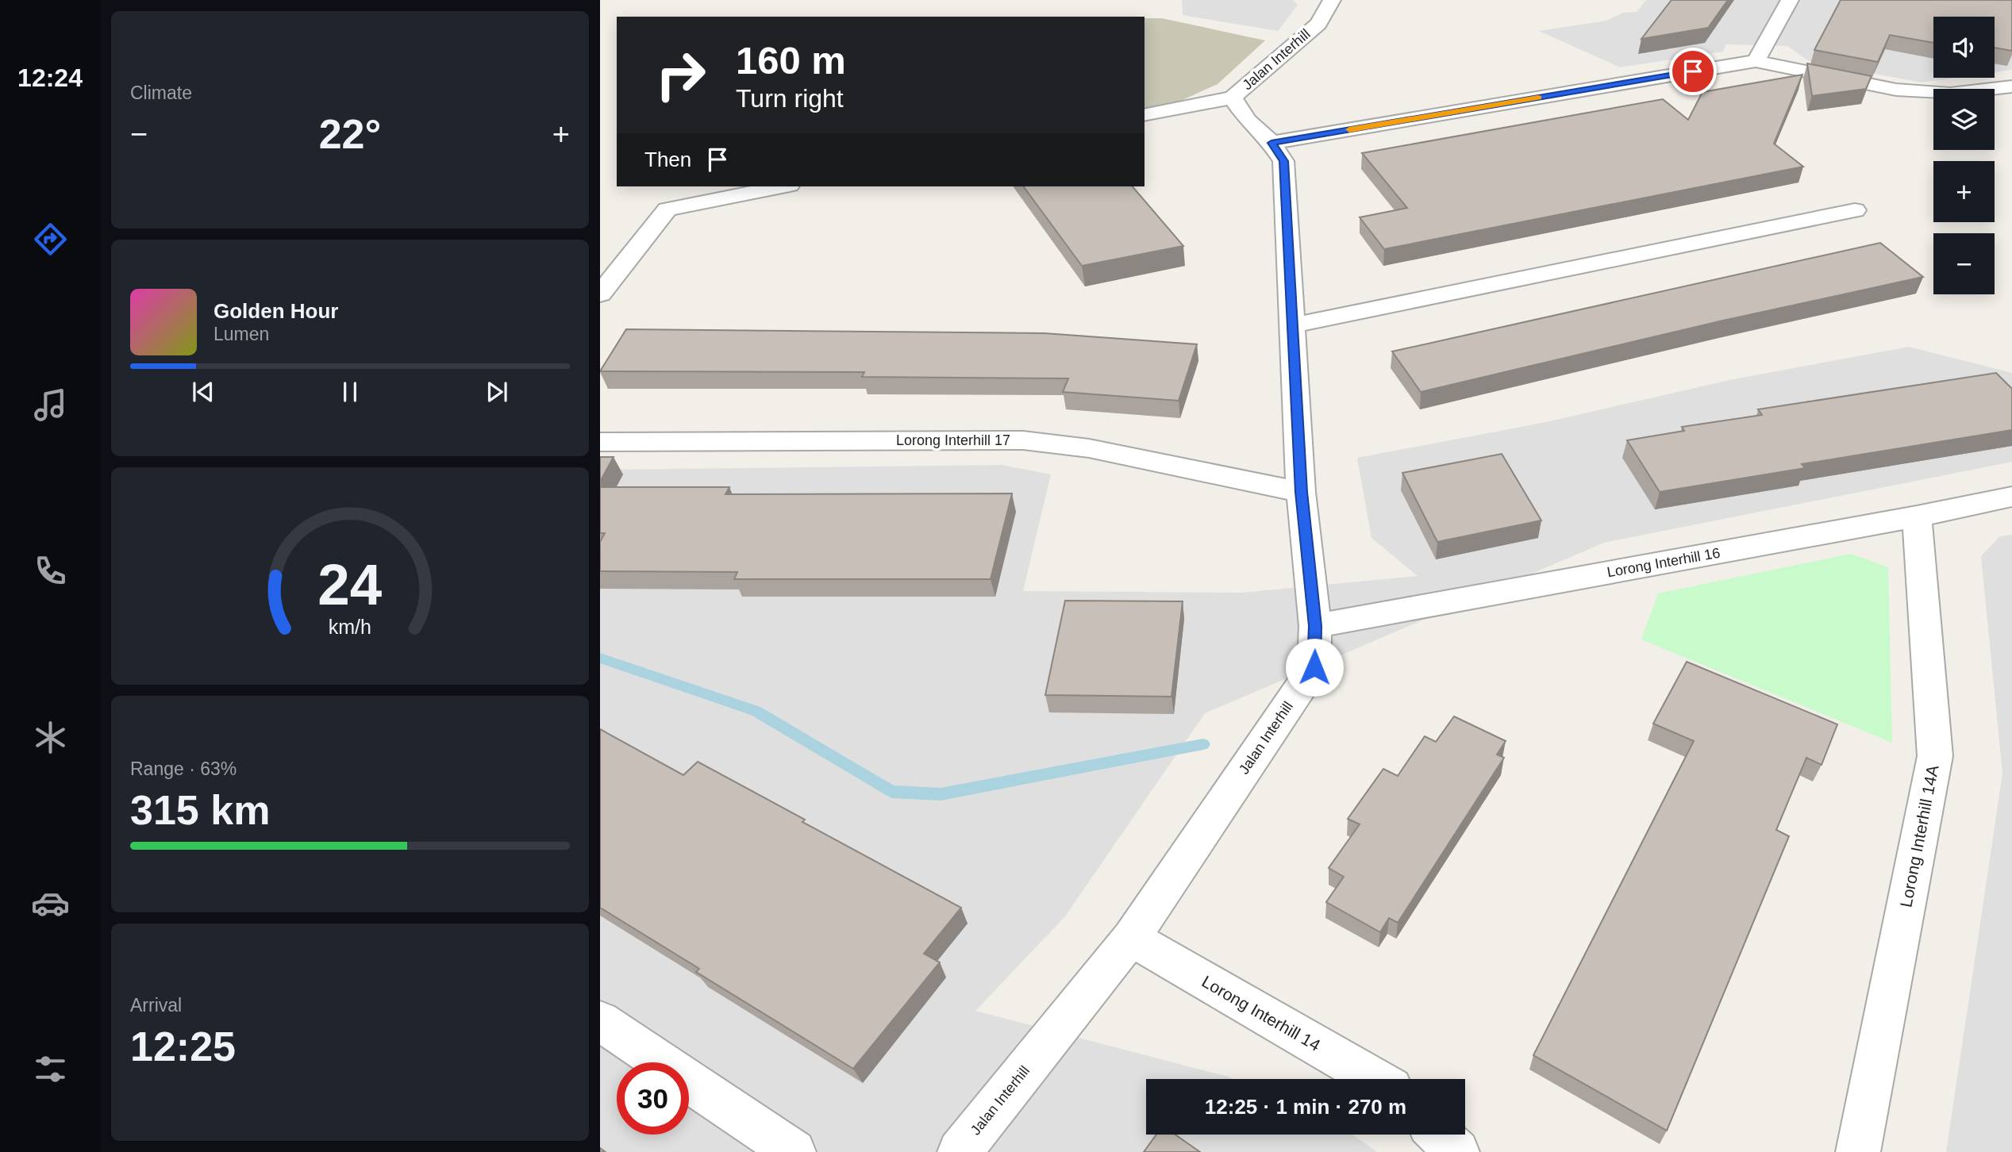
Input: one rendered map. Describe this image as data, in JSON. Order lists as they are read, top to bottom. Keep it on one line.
{"streets":{"street":["Jalan Interhill","Lorong Interhill 17","Lorong Interhill 16","Lorong Interhill 14A","Lorong Interhill 14"]},"crossings":[["Jalan Interhill","Lorong Interhill 17"],["Jalan Interhill","Lorong Interhill 16"],["Jalan Interhill","Lorong Interhill 14"],["Lorong Interhill 16","Lorong Interhill 14A"]],"page":{"tabs":"12:24","tile":["Climate",["Range · 63%","315 km"],["Arrival","12:25"]],"map_buttons":["+","−"],"turn":["160 m","Turn right"],"heat":["−","22°","+"],"then":"Then","song":["Golden Hour","Lumen"],"limit":"30","trip":"12:25 · 1 min · 270 m","gauge":["24","km/h"]}}
